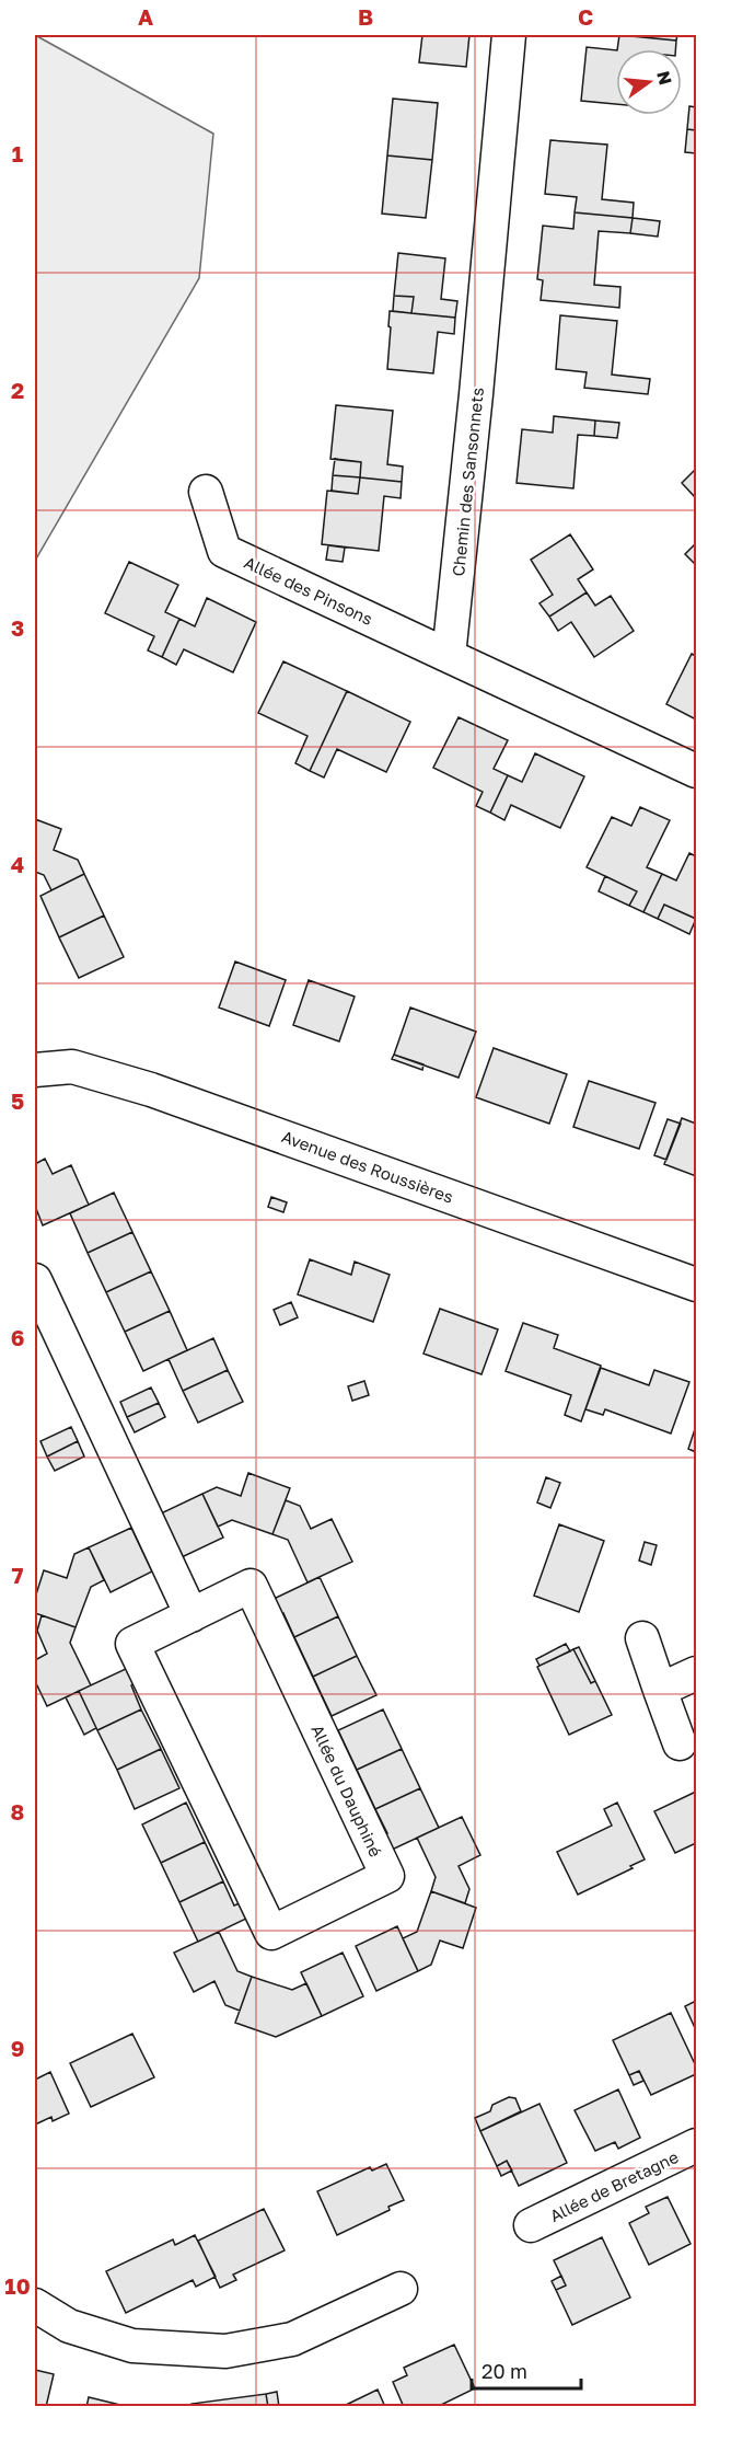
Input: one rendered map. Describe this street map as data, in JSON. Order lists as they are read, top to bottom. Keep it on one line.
{"streets":{"street":["Chemin des Sansonnets","Allée des Pinsons","Avenue des Roussières","Allée du Dauphiné","Allée de Bretagne"]},"crossings":[["Chemin des Sansonnets","Allée des Pinsons"]],"scale_bar":"20 m","north":"right","grid":{"columns":["A","B","C"],"rows":["1","2","3","4","5","6","7","8","9","10"]}}
